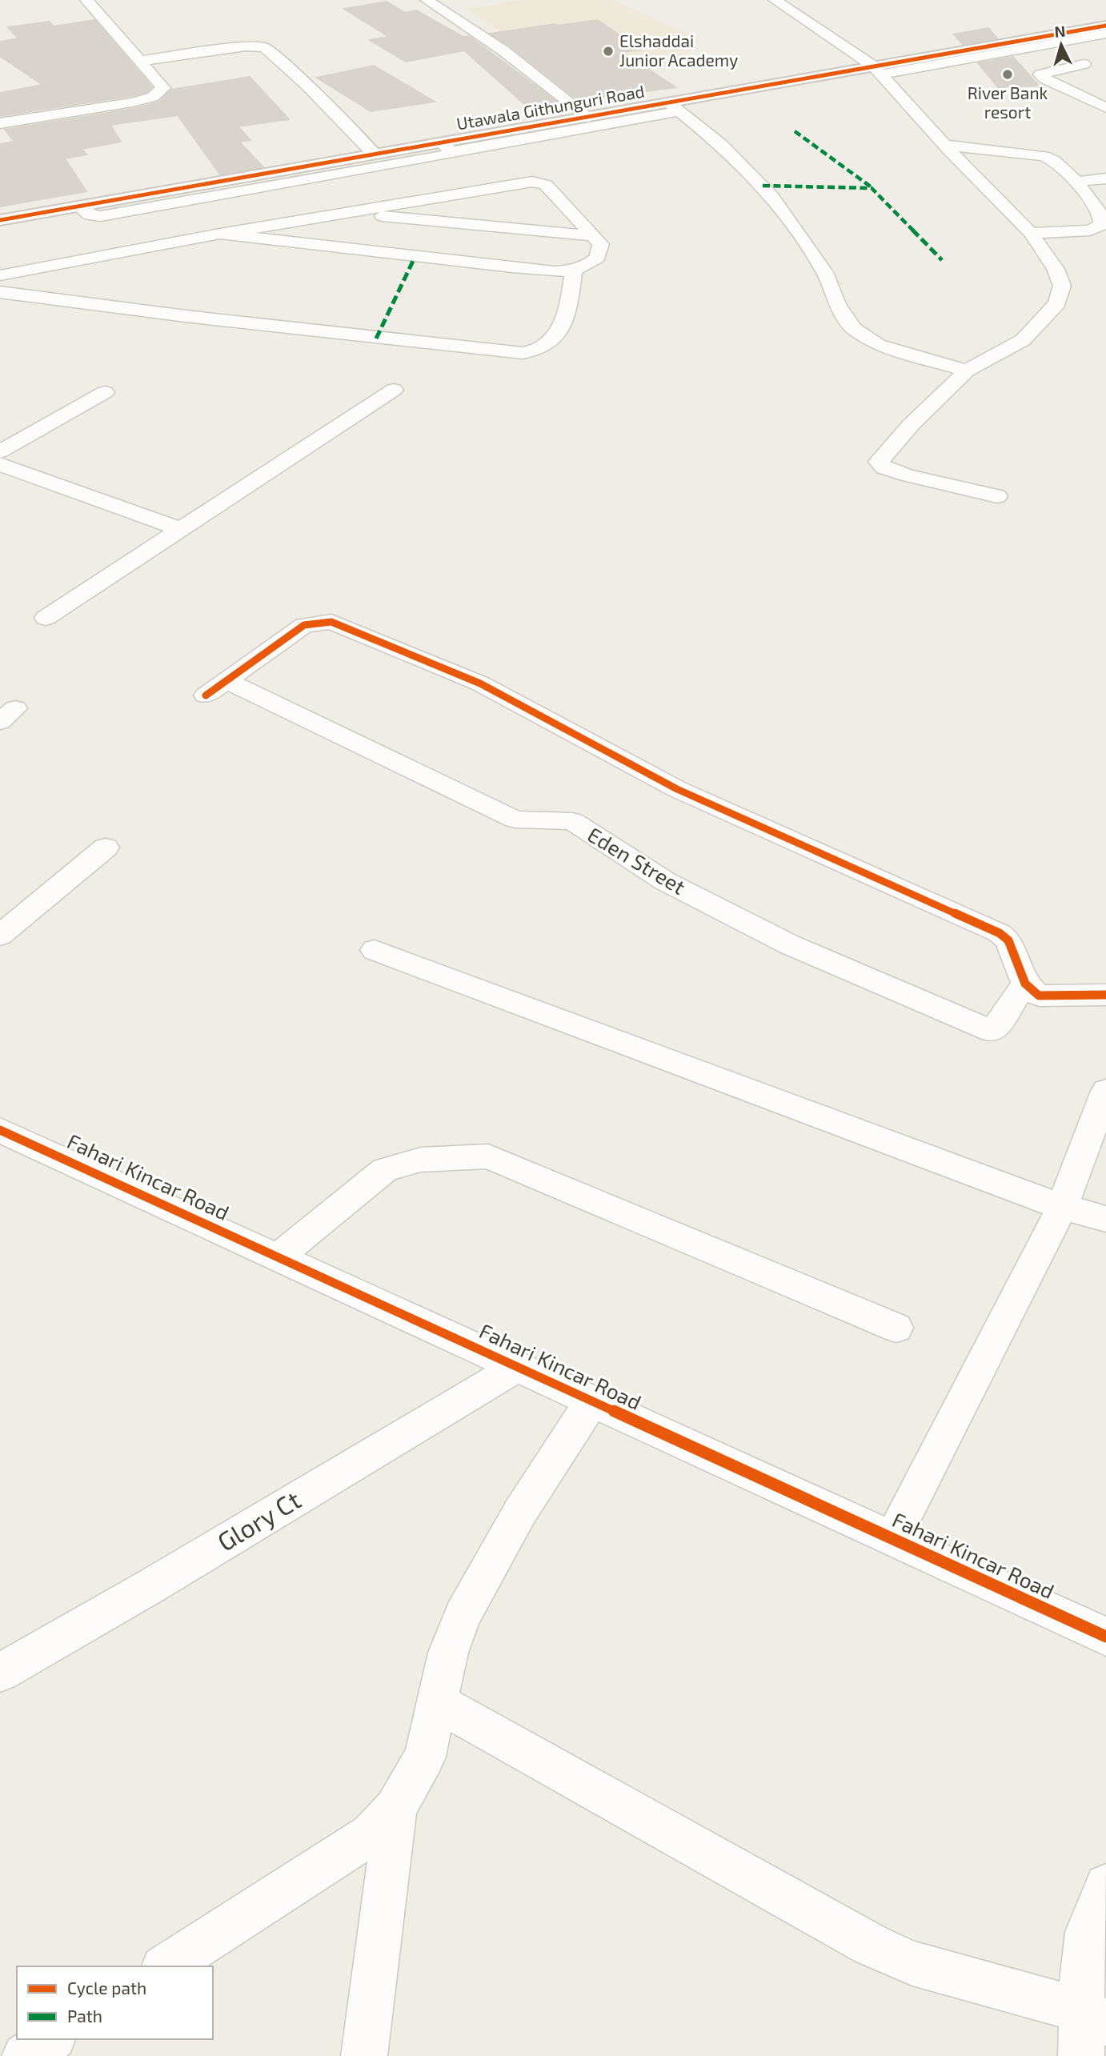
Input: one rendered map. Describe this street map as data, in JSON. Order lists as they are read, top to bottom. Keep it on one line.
{"streets":{"street":["Utawala Githunguri Road","Eden Street","Fahari Kincar Road","Glory Ct"]},"crossings":[["Fahari Kincar Road","Glory Ct"]],"places":["Elshaddai Junior Academy","River Bank resort"],"legend":["Cycle path","Path"],"north":"top"}
